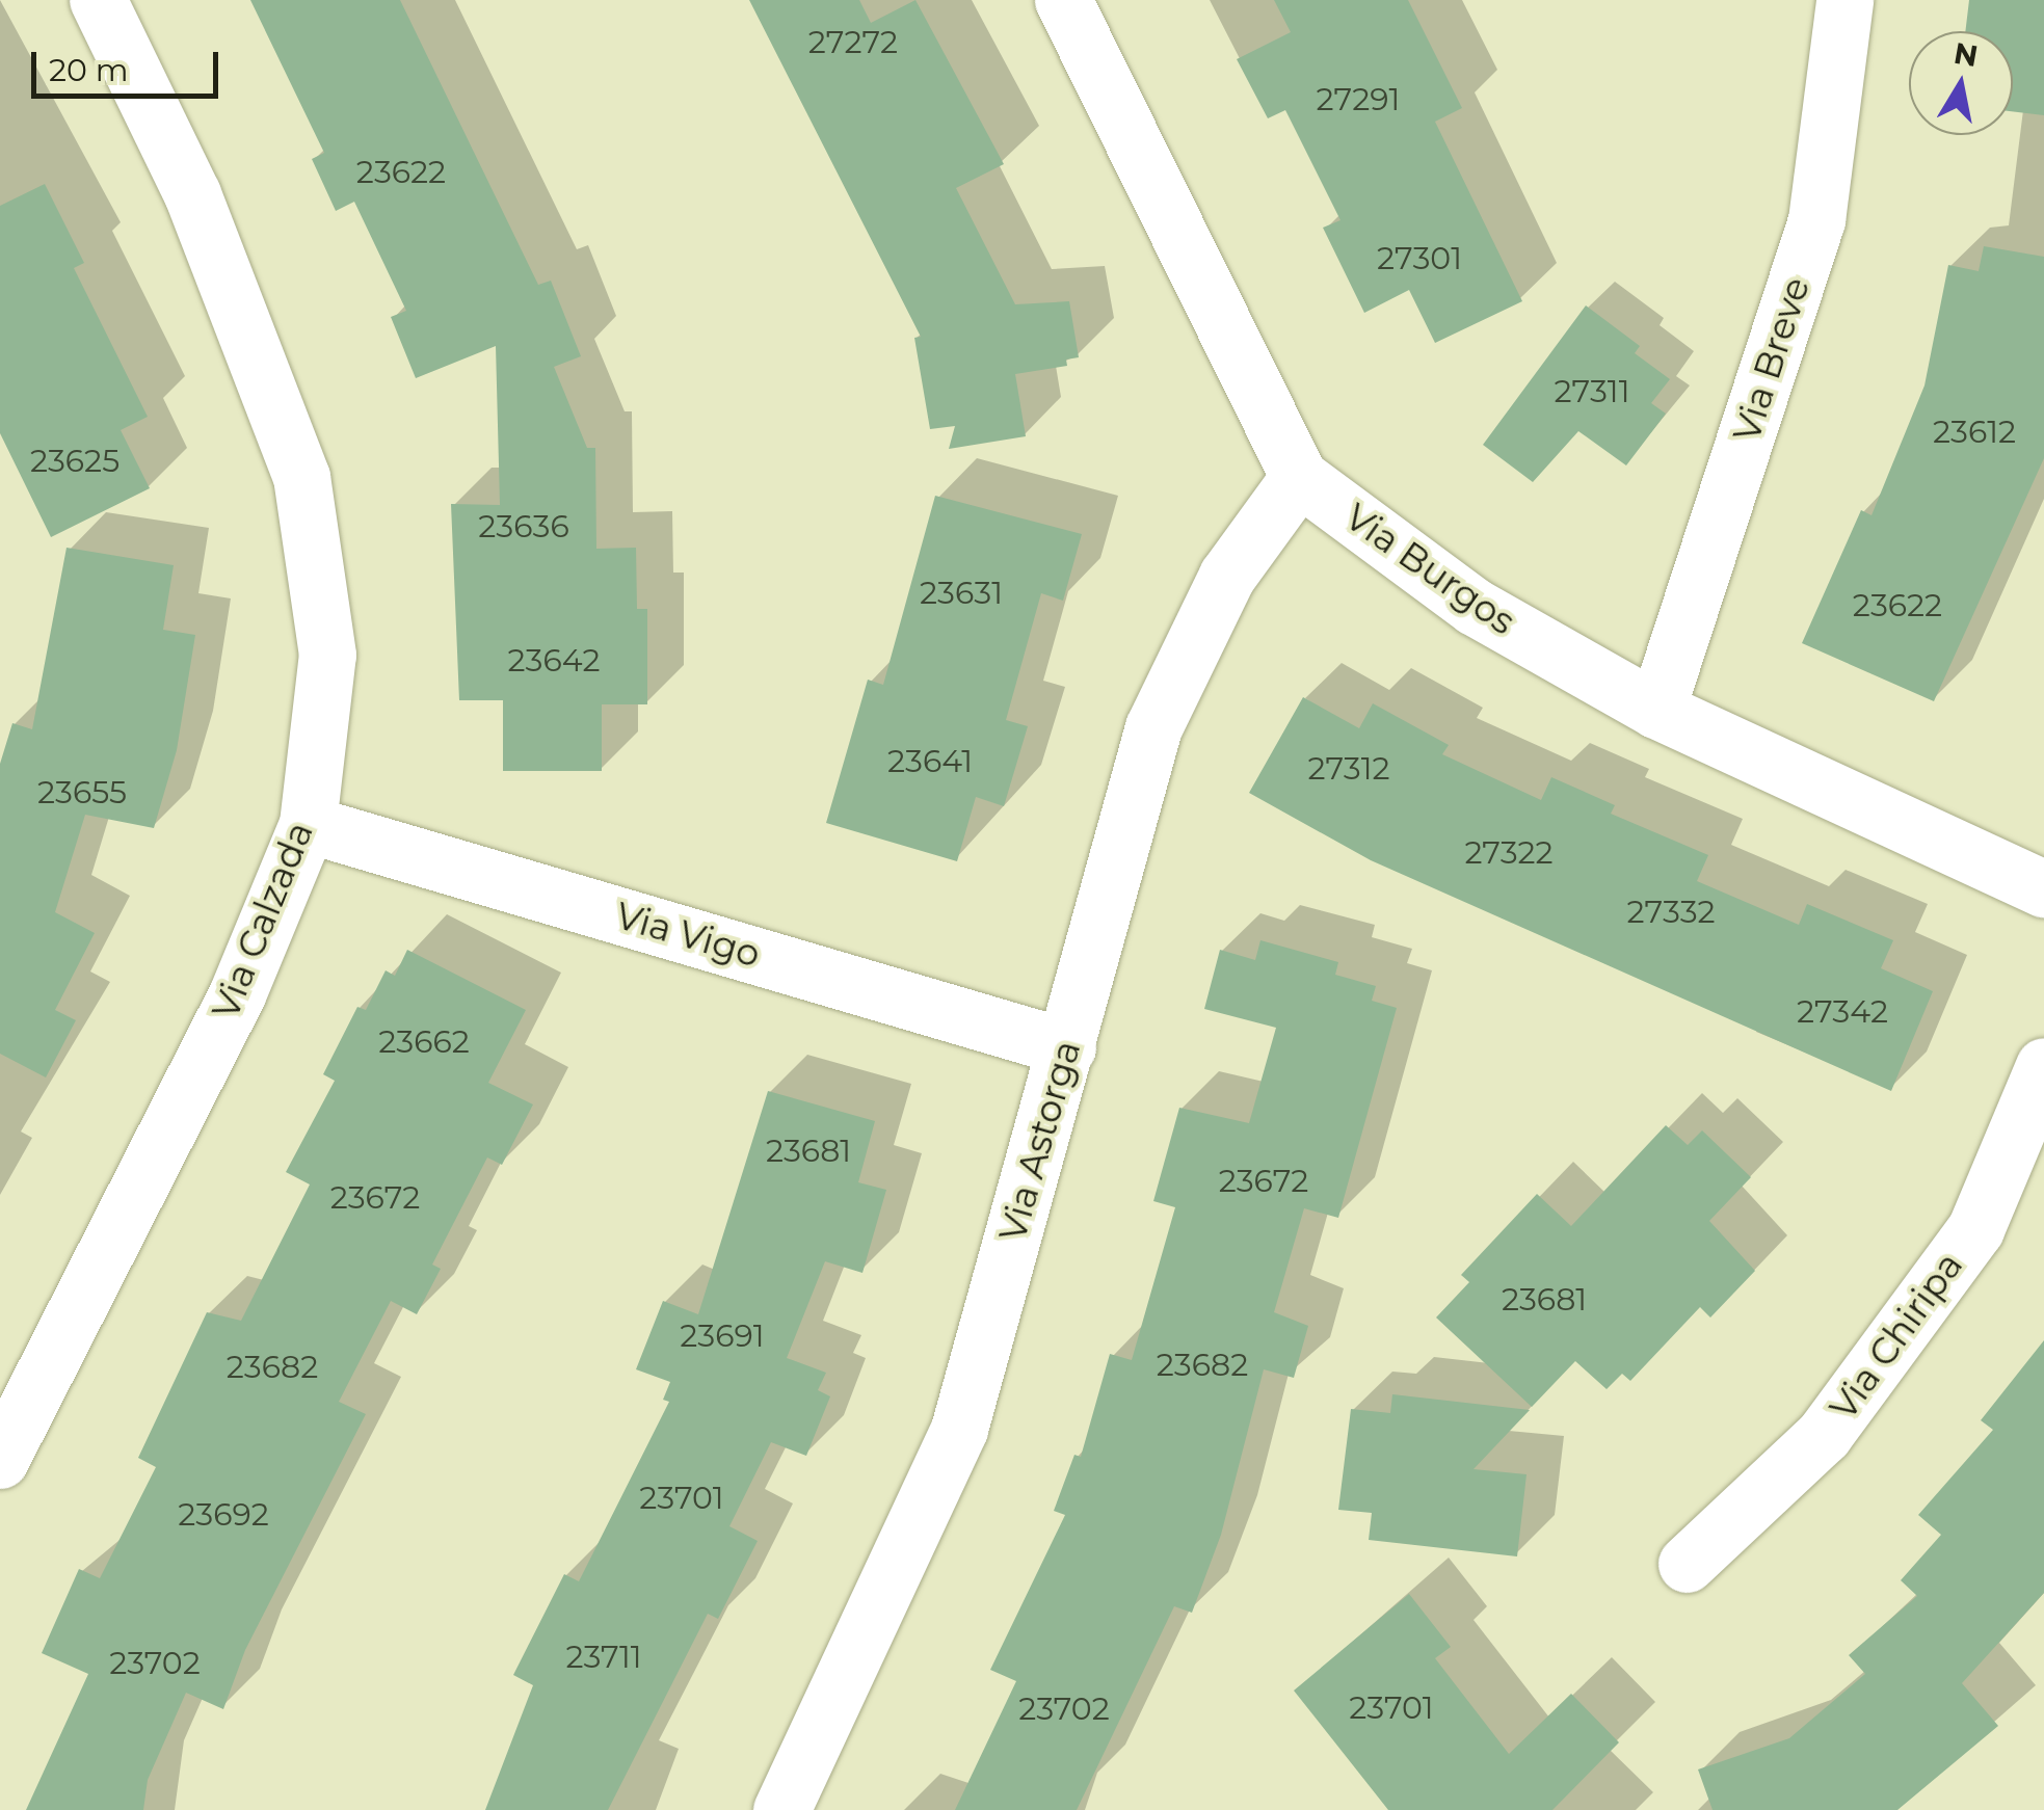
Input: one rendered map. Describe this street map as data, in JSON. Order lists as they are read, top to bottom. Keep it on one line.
{"streets":{"street":["Via Breve","Via Burgos","Via Calzada","Via Vigo","Via Astorga","Via Chiripa"]},"crossings":[["Via Breve","Via Burgos"],["Via Burgos","Via Astorga"],["Via Calzada","Via Vigo"],["Via Vigo","Via Astorga"]],"house_numbers":["27272","27291","23622","27301","27311","23612","23625","23636","23631","23622","23642","23641","27312","23655","27322","27332","27342","23662","23681","23672","23672","23681","23691","23682","23682","23701","23692","23711","23702","23701","23702"],"scale_bar":"20 m","north":"top"}
